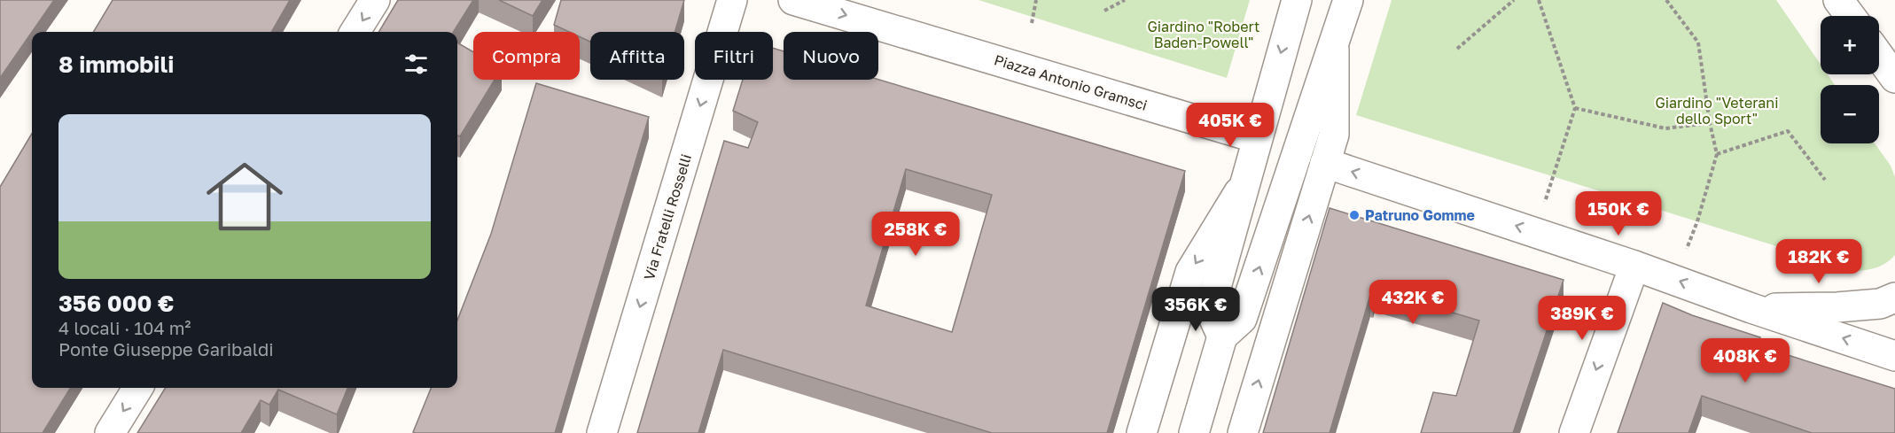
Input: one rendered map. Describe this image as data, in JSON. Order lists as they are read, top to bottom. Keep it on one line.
{"streets":{"street":["Piazza Antonio Gramsci","Via Fratelli Rosselli"]},"one_way":["Piazza Antonio Gramsci","Via Fratelli Rosselli"],"parks":["Giardino \"Robert Baden-Powell\"","Giardino \"Veterani dello Sport\""],"places":["Patruno Gomme"],"page":{"map_buttons":["+","−"],"chip":["Compra","Affitta","Filtri","Nuovo"],"heading":"8 immobili","list":[{"name":"356 000 €","note":"4 locali · 104 m² · Ponte Giuseppe Garibaldi"}],"price":["405K €","150K €","258K €","182K €","432K €","356K €","389K €","408K €"]}}
